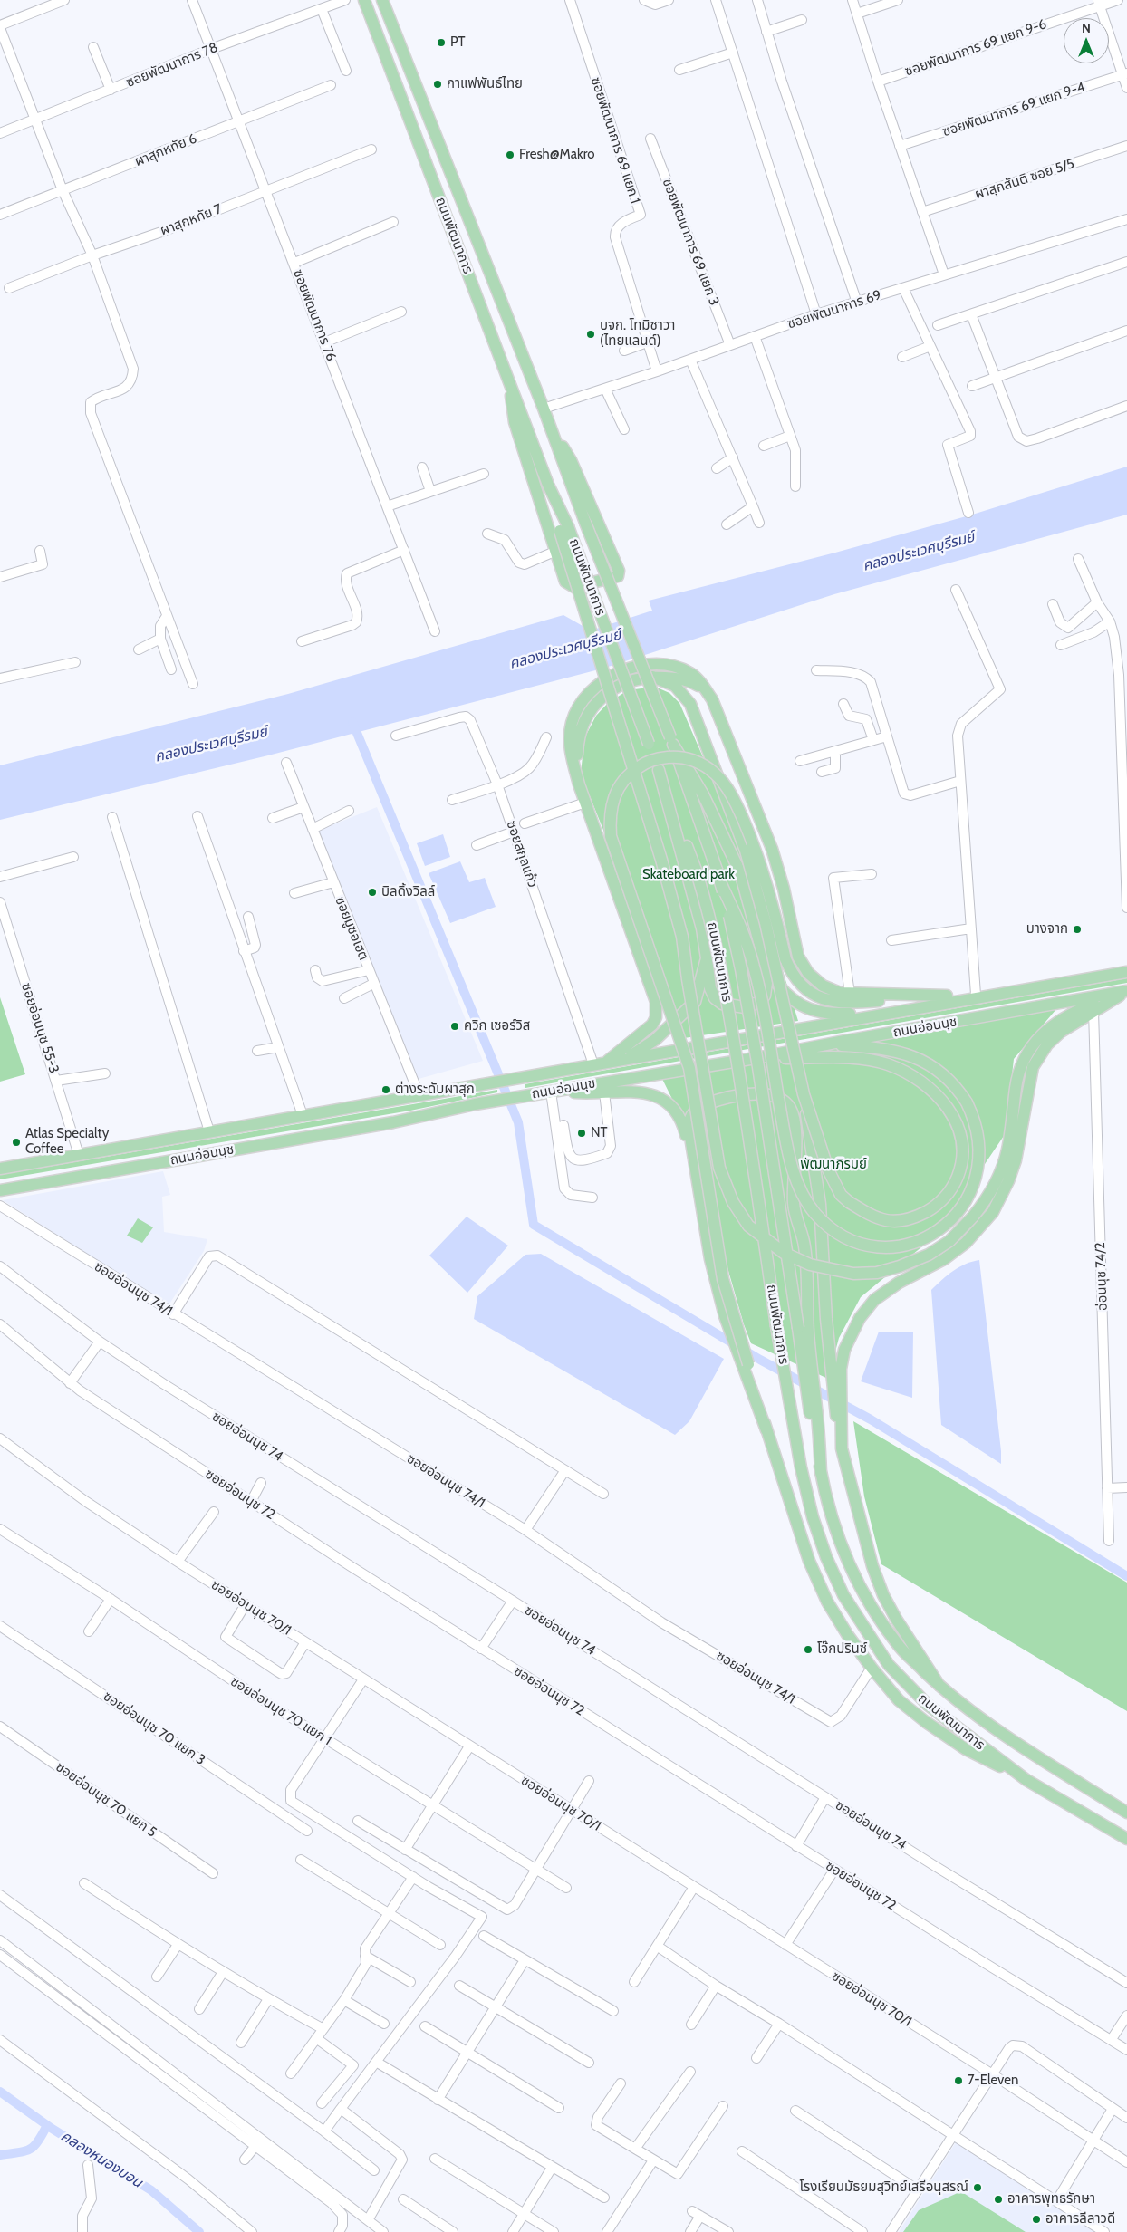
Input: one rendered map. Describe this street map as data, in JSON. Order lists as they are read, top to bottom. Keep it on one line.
{"streets":{"main road":["ถนนพัฒนาการ","ถนนอ่อนนุช"],"street":["ซอยพัฒนาการ 69 แยก 9-6","ซอยพัฒนาการ 78","ซอยพัฒนาการ 69 แยก 9-4","ซอยพัฒนาการ 69 แยก 1","ผาสุกหทัย 6","ผาสุกสันติ ซอย 5/5","ผาสุกหทัย 7","ซอยพัฒนาการ 69 แยก 3","ซอยพัฒนาการ 69","ซอยพัฒนาการ 76","ซอยสกุลแก้ว","ซอยมูซอเฮต","ซอยอ่อนนุช 55-3","อ่อนนุช 74/2","ซอยอ่อนนุช 74/1","ซอยอ่อนนุช 74","ซอยอ่อนนุช 72","ซอยอ่อนนุช 70/1","ซอยอ่อนนุช 70 แยก 1","ซอยอ่อนนุช 70 แยก 3","ซอยอ่อนนุช 70 แยก 5"]},"crossings":[["ซอยพัฒนาการ 78","ซอยพัฒนาการ 76"],["ซอยพัฒนาการ 69 แยก 1","ซอยพัฒนาการ 69"],["ผาสุกหทัย 6","ซอยพัฒนาการ 76"],["ผาสุกหทัย 7","ซอยพัฒนาการ 76"],["ถนนพัฒนาการ","ซอยพัฒนาการ 69"],["ซอยพัฒนาการ 69 แยก 3","ซอยพัฒนาการ 69"],["ซอยสกุลแก้ว","ถนนอ่อนนุช"],["ซอยมูซอเฮต","ถนนอ่อนนุช"],["ถนนอ่อนนุช","ซอยอ่อนนุช 55-3"]],"water":["คลองประเวศบุรีรมย์","คลองหนองบอน"],"parks":["Skateboard park","พัฒนาภิรมย์"],"places":["PT","กาแฟพันธ์ไทย","Fresh@Makro","บจก. โทมิซาวา (ไทยแลนด์)","บิลดิ้งวิลล์","บางจาก","ควิก เซอร์วิส","ต่างระดับผาสุก","NT","Atlas Specialty Coffee","โจ๊กปรินซ์","7-Eleven","โรงเรียนมัธยมสุวิทย์เสรีอนุสรณ์","อาคารพุทธรักษา","อาคารลีลาวดี"],"north":"top"}
